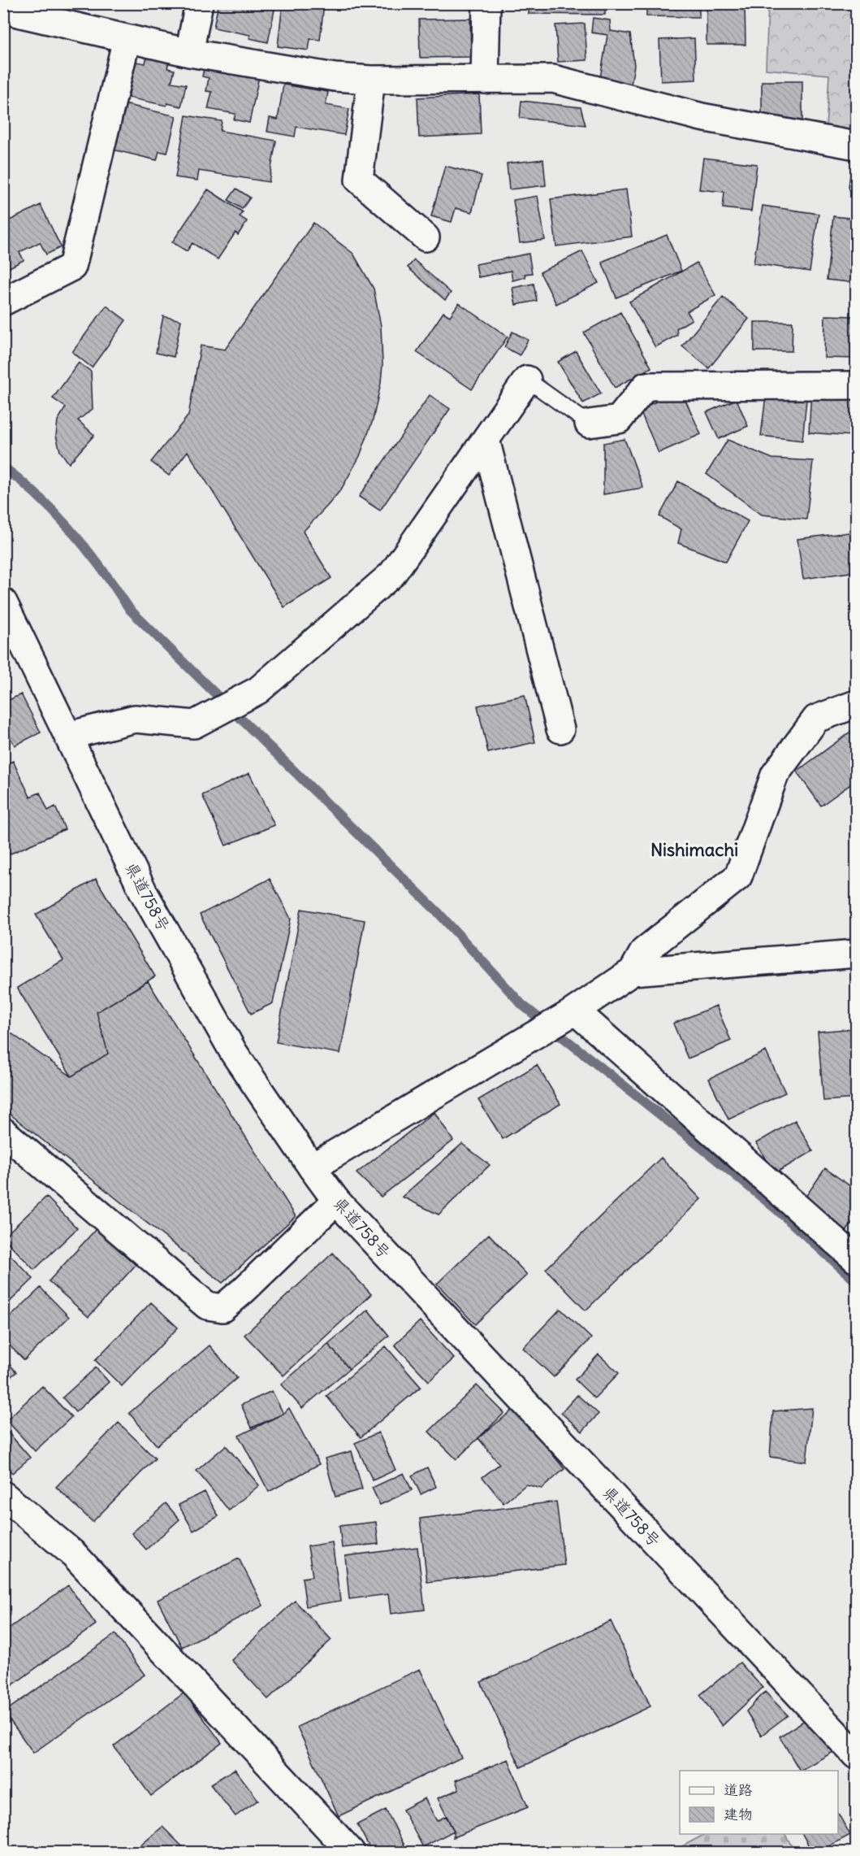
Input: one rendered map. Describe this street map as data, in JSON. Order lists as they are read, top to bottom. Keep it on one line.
{"streets":{"street":["県道758号"]},"districts":["Nishimachi"],"legend":["道路","建物"]}
